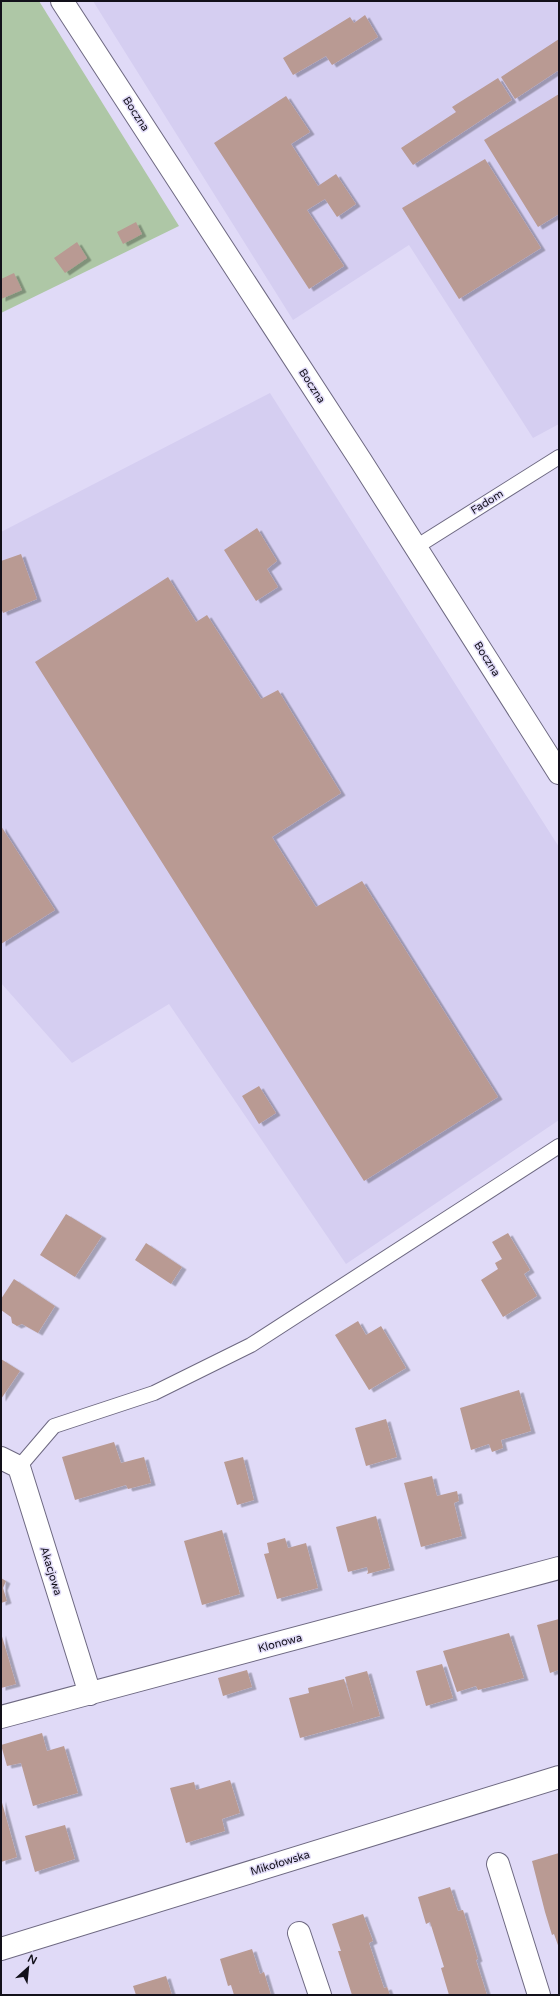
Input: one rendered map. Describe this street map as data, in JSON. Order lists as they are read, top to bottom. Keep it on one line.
{"streets":{"street":["Boczna","Akacjowa","Klonowa","Mikołowska"],"lane":["Fadom"]},"crossings":[["Boczna","Fadom"],["Akacjowa","Klonowa"]],"north":"top right"}
